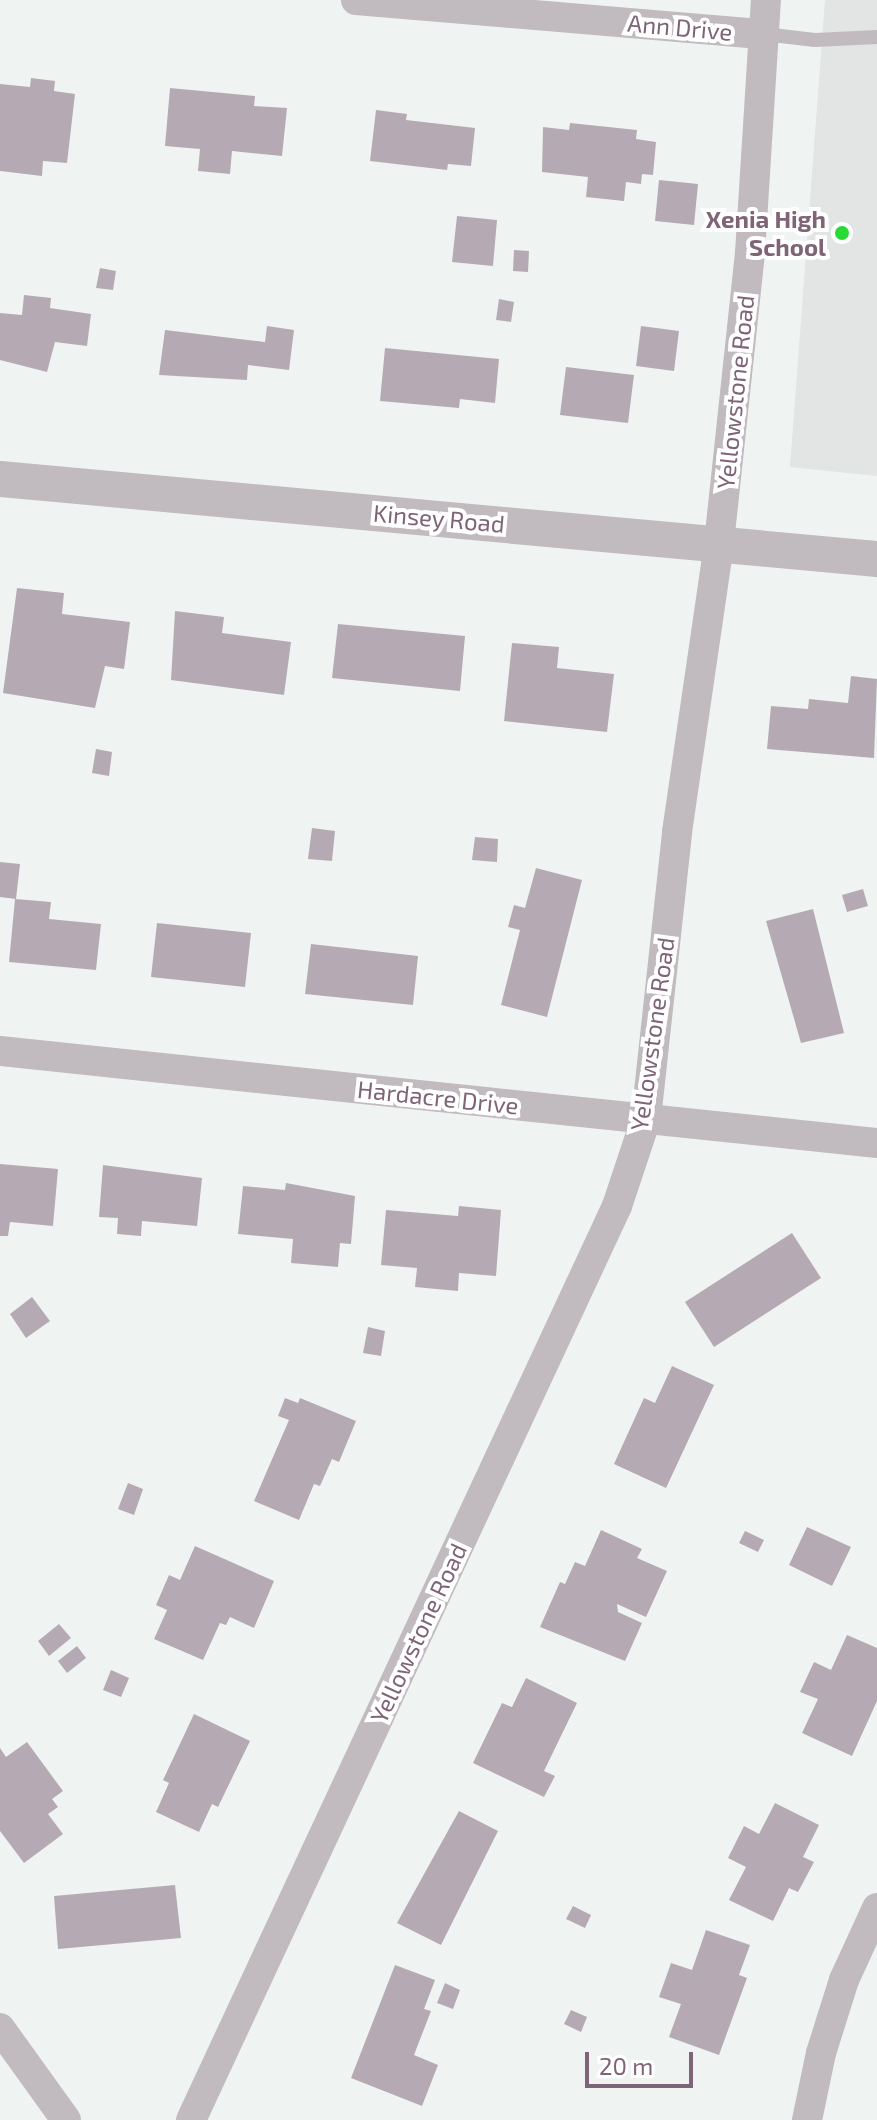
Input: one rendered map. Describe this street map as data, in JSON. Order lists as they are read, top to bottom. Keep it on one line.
{"streets":{"street":["Ann Drive","Yellowstone Road","Kinsey Road","Hardacre Drive"]},"crossings":[["Ann Drive","Yellowstone Road"],["Yellowstone Road","Kinsey Road"],["Yellowstone Road","Hardacre Drive"]],"places":["Xenia High School"],"scale_bar":"20 m"}
